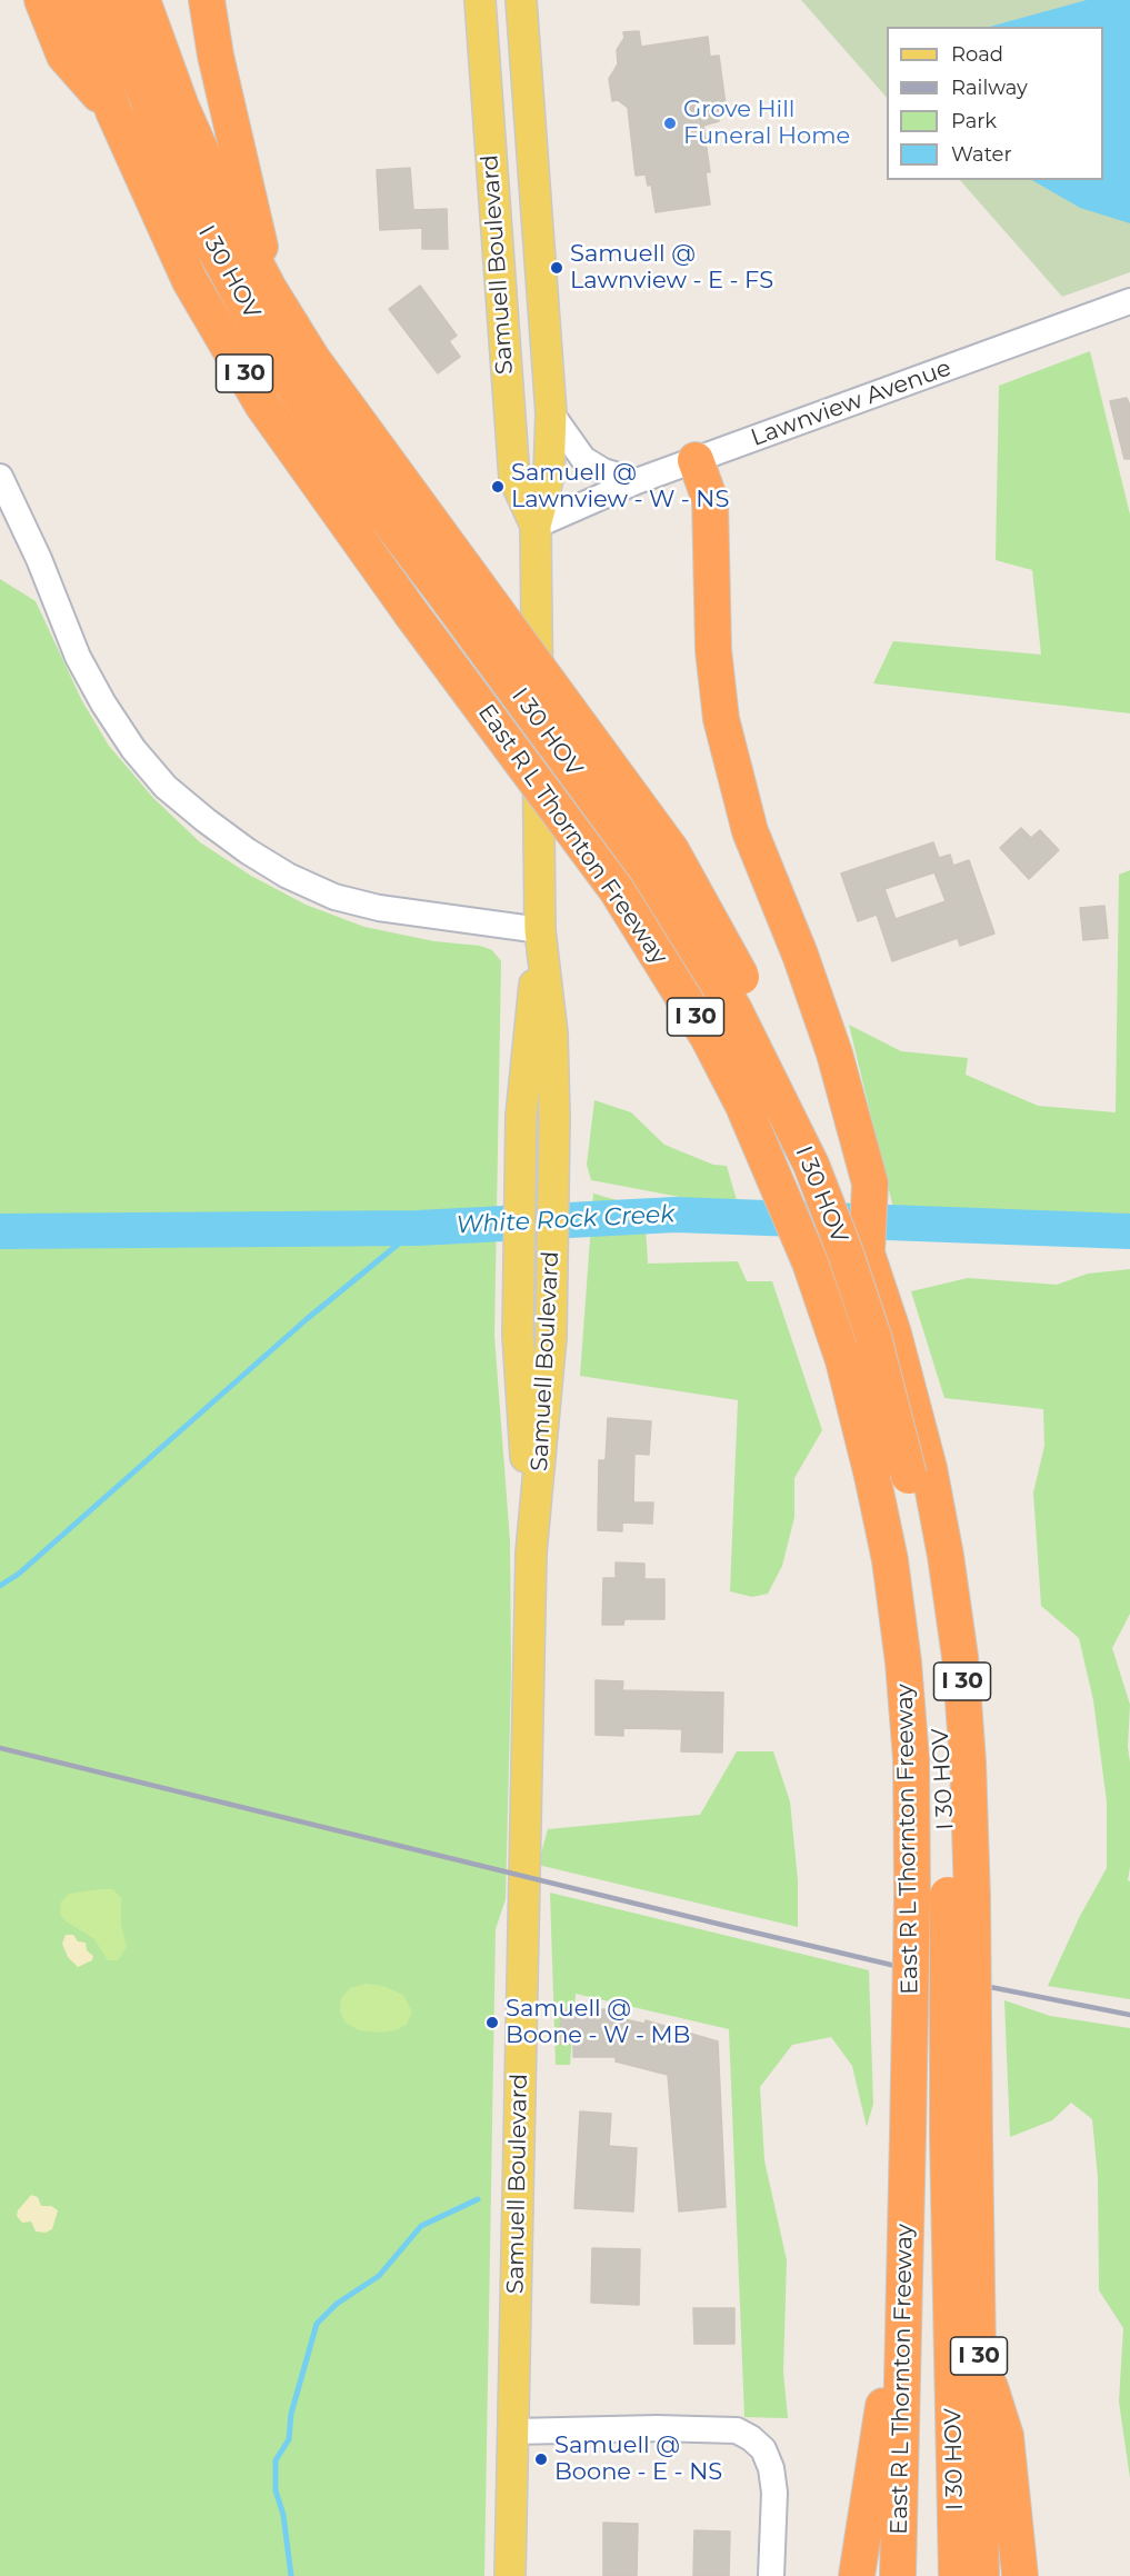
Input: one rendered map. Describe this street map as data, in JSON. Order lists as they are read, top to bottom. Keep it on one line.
{"streets":{"highway":["I 30 HOV","I 30","East R L Thornton Freeway"],"main road":["Samuell Boulevard"],"street":["Lawnview Avenue"]},"crossings":[["Samuell Boulevard","Lawnview Avenue"],["I 30 HOV","I 30"]],"water":["White Rock Creek"],"places":["Grove Hill Funeral Home","Samuell @ Lawnview - E - FS","Samuell @ Lawnview - W - NS","Samuell @ Boone - W - MB","Samuell @ Boone - E - NS"],"legend":["Road","Railway","Park","Water"]}
